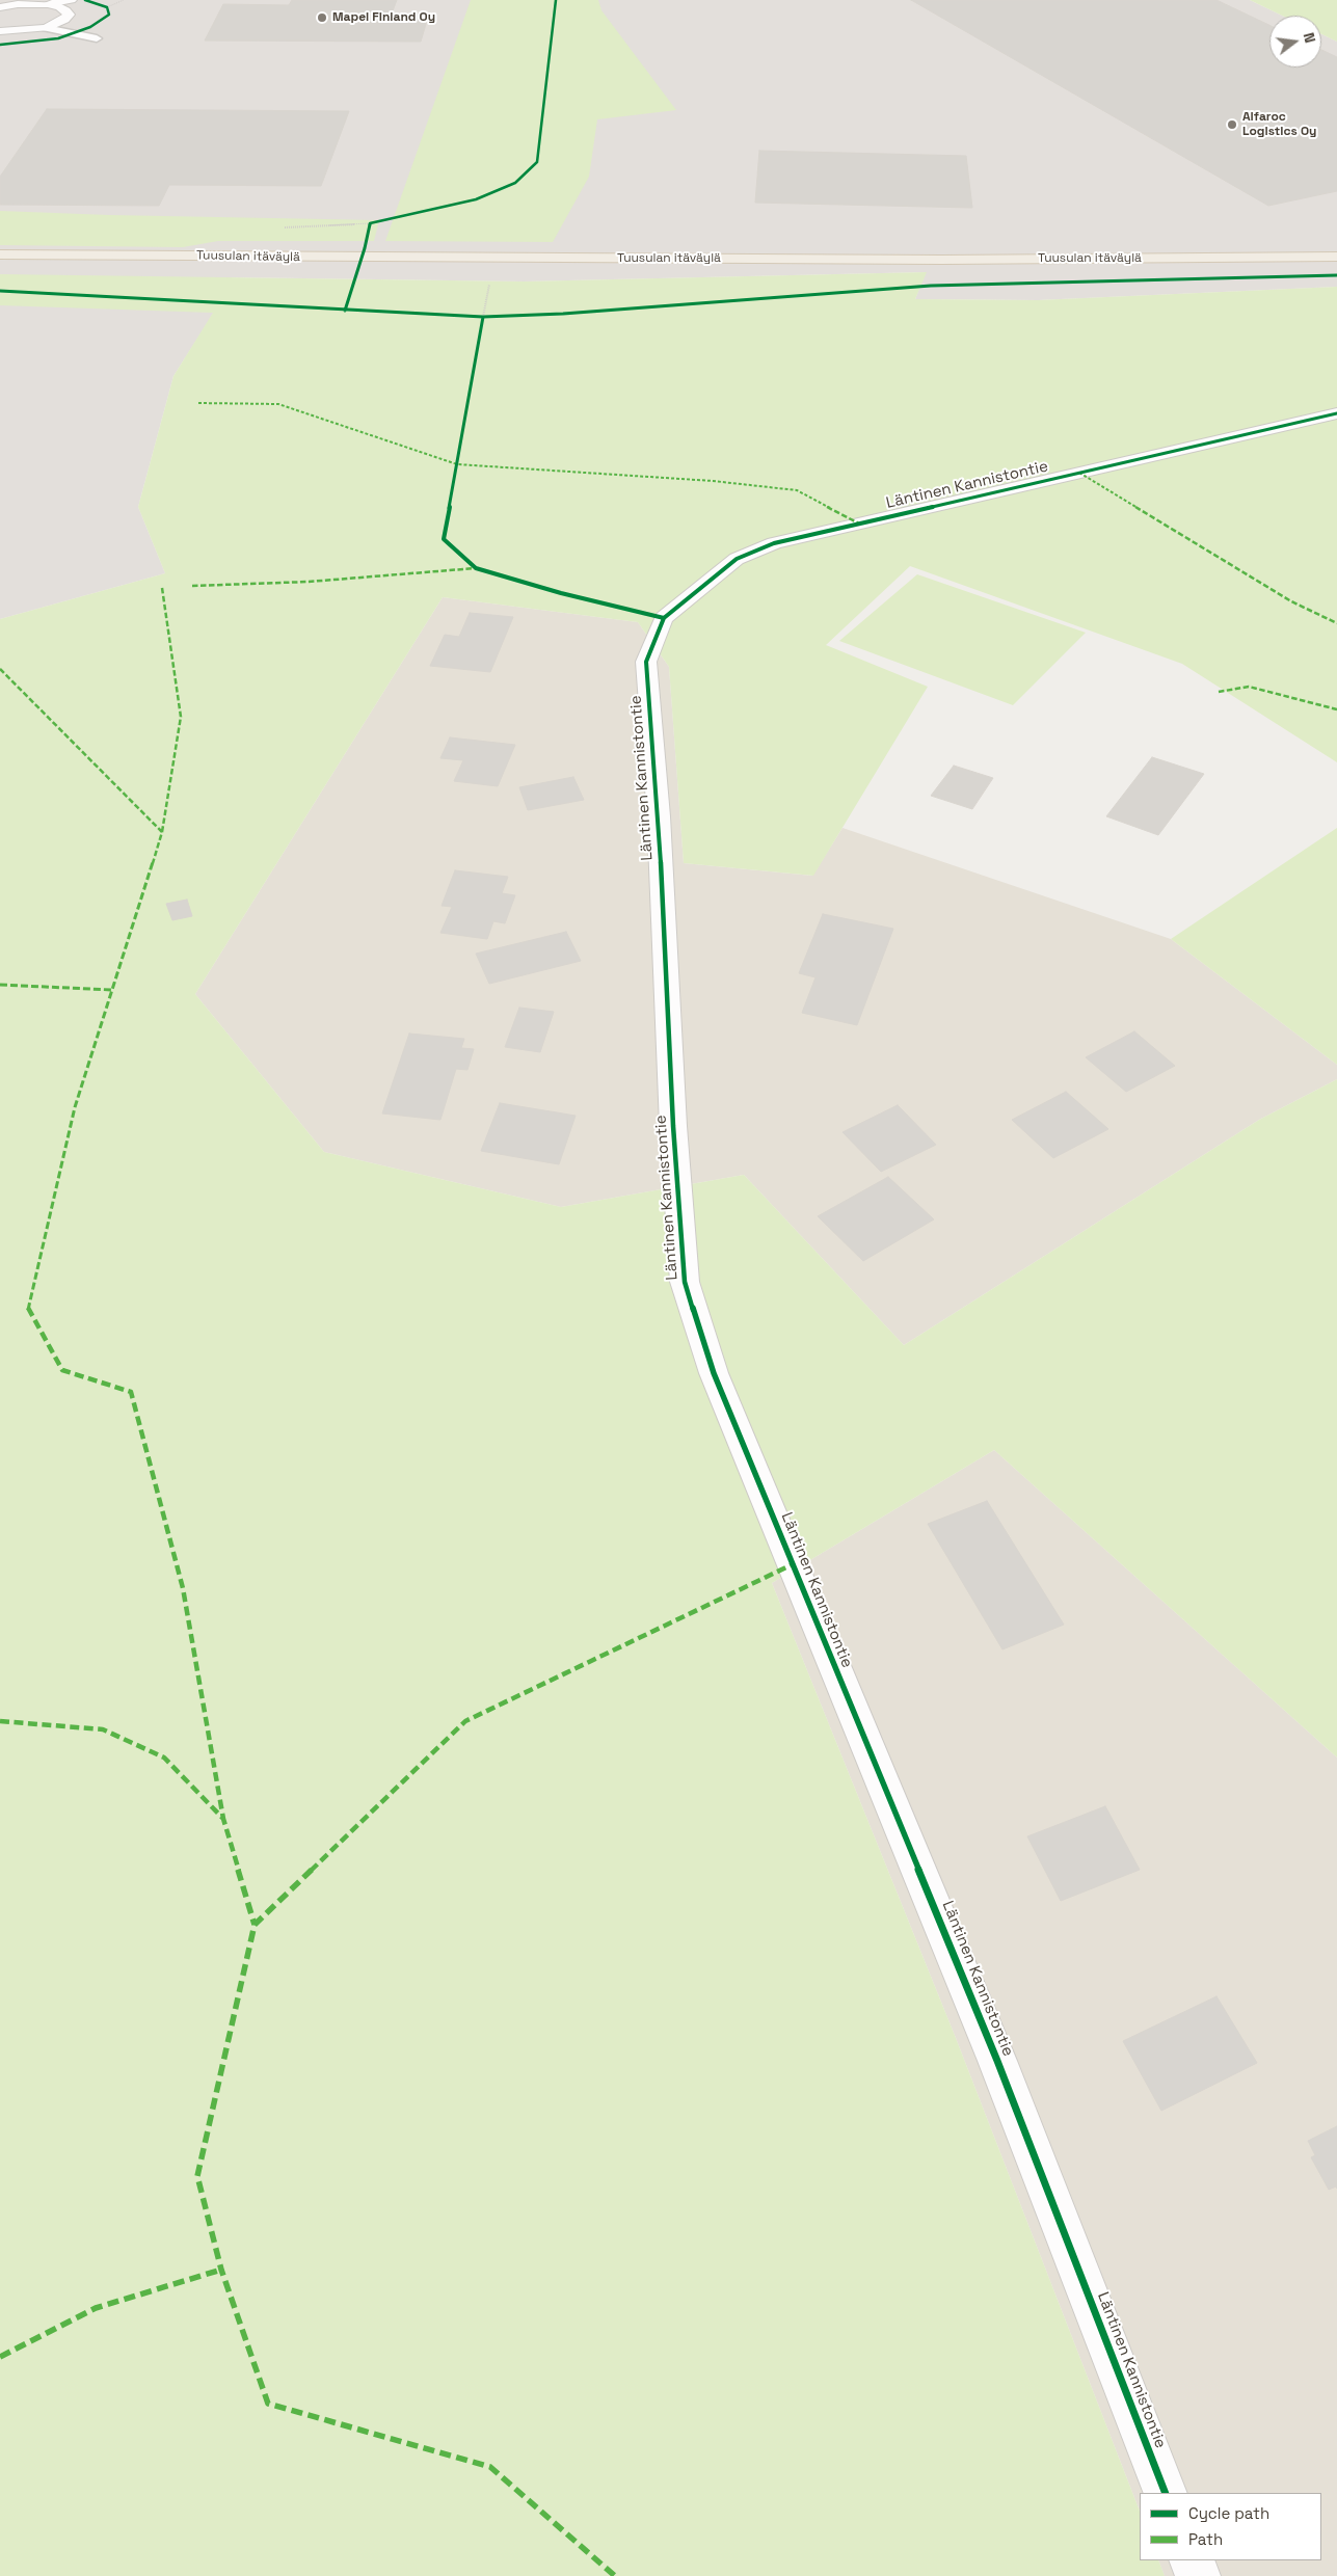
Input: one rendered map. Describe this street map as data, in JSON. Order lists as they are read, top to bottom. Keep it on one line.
{"streets":{"main road":["Tuusulan itäväylä"],"street":["Läntinen Kannistontie"]},"places":["Mapei Finland Oy","Alfaroc Logistics Oy"],"legend":["Cycle path","Path"],"north":"right"}
